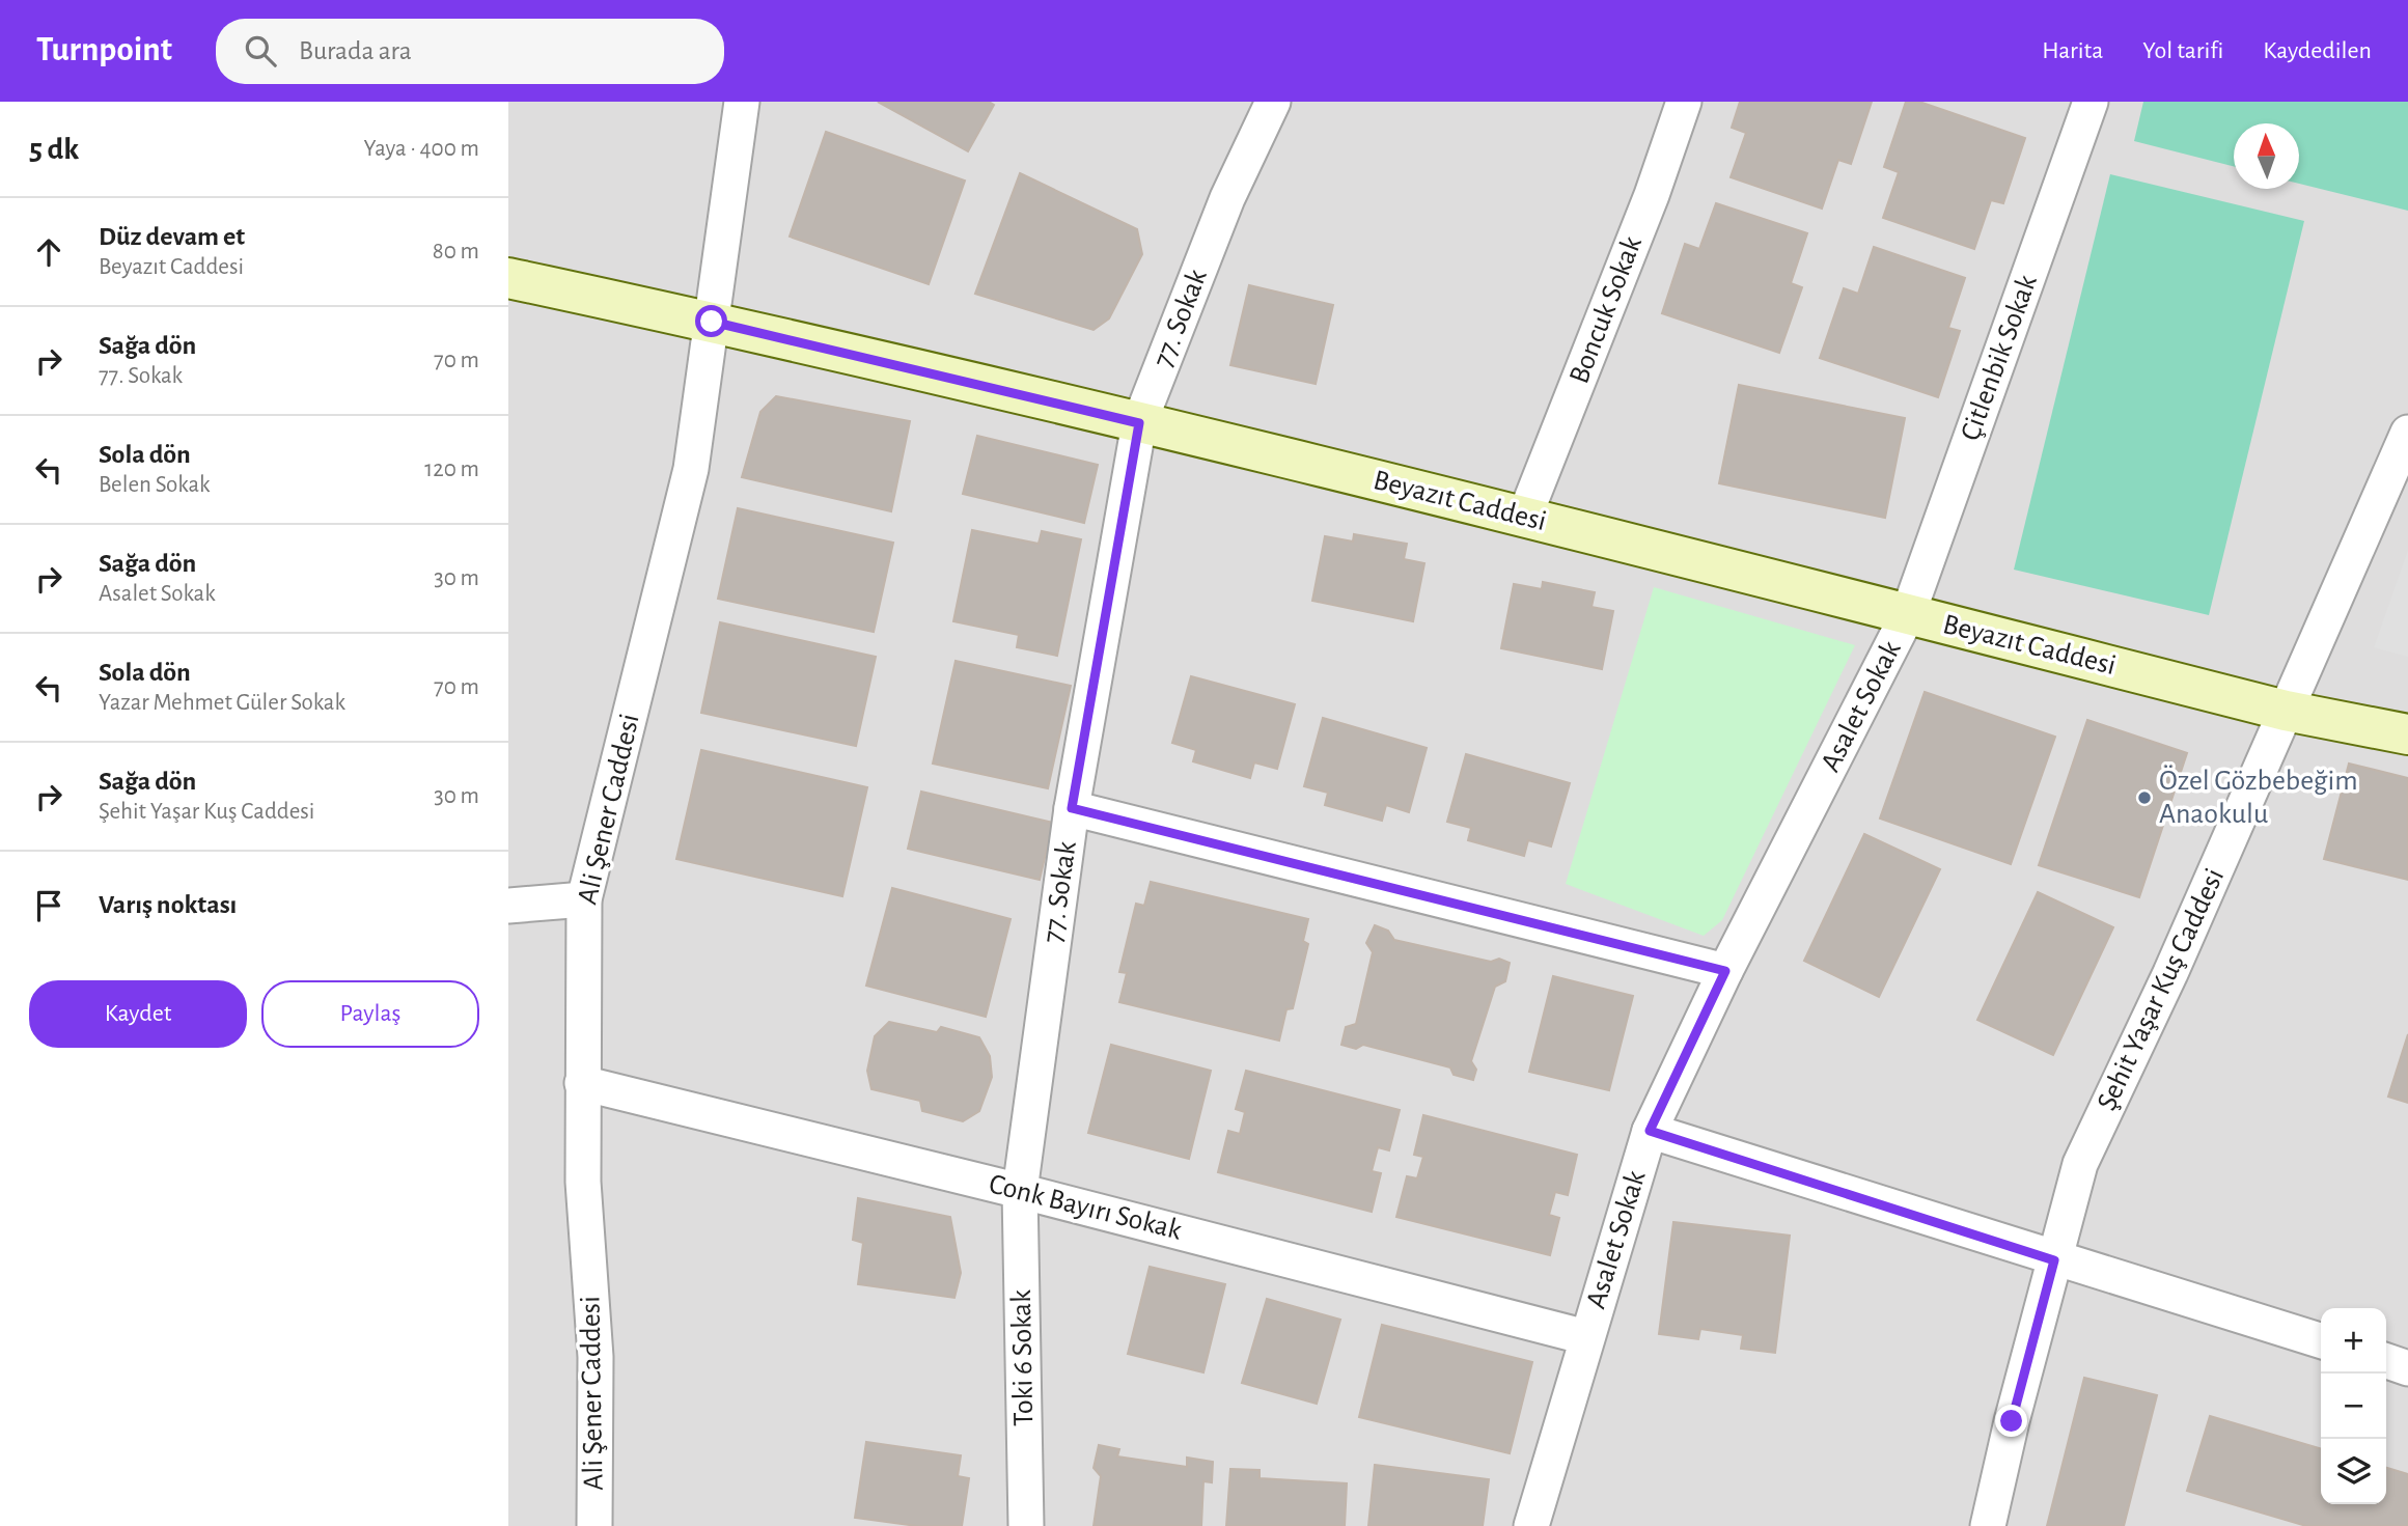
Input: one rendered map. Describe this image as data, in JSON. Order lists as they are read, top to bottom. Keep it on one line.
{"streets":{"street":["Boncuk Sokak","77. Sokak","Çitlenbik Sokak","Beyazıt Caddesi","Asalet Sokak","Ali Şener Caddesi","Şehit Yaşar Kuş Caddesi","Conk Bayırı Sokak","Toki 6 Sokak"]},"crossings":[["Boncuk Sokak","Beyazıt Caddesi"],["77. Sokak","Beyazıt Caddesi"],["77. Sokak","Conk Bayırı Sokak"],["77. Sokak","Toki 6 Sokak"],["Çitlenbik Sokak","Beyazıt Caddesi"],["Çitlenbik Sokak","Asalet Sokak"],["Beyazıt Caddesi","Asalet Sokak"],["Beyazıt Caddesi","Ali Şener Caddesi"],["Beyazıt Caddesi","Şehit Yaşar Kuş Caddesi"],["Asalet Sokak","Conk Bayırı Sokak"],["Ali Şener Caddesi","Conk Bayırı Sokak"],["Conk Bayırı Sokak","Toki 6 Sokak"]],"places":["Özel Gözbebeğim Anaokulu"],"north":"top","page":{"header":"Turnpoint","search":"Burada ara","nav":["Harita","Yol tarifi","Kaydedilen"],"heading":["5 dk","Yaya · 400 m"],"list":[["Düz devam et","Beyazıt Caddesi","80 m"],["Sağa dön","77. Sokak","70 m"],["Sola dön","Belen Sokak","120 m"],["Sağa dön","Asalet Sokak","30 m"],["Sola dön","Yazar Mehmet Güler Sokak","70 m"],["Sağa dön","Şehit Yaşar Kuş Caddesi","30 m"],"Varış noktası"],"buttons":["Kaydet","Paylaş"],"map_buttons":["+","−"]}}
